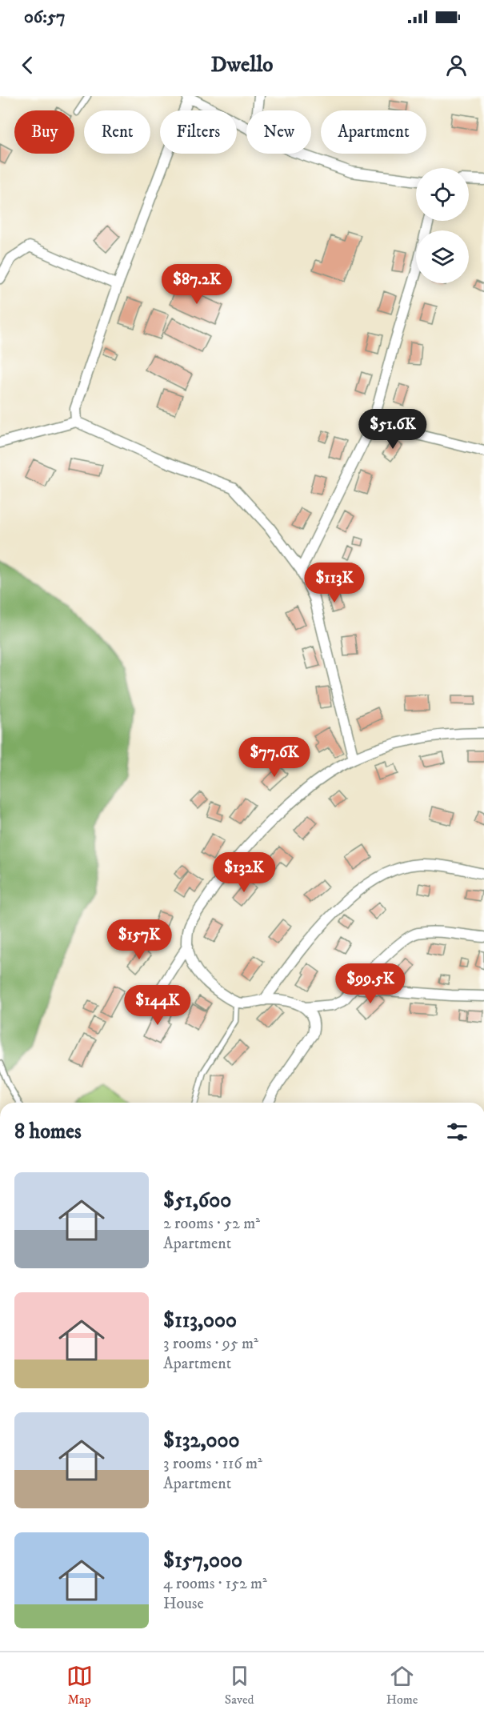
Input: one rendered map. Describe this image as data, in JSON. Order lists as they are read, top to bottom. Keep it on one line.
{"page":{"status":"06:57","header":"Dwello","chip":["Buy","Rent","Filters","New","Apartment"],"price":["$87.2K","$51.6K","$113K","$77.6K","$132K","$157K","$99.5K","$144K"],"heading":"8 homes","list":[{"name":"$51,600","note":"2 rooms · 52 m² · Apartment"},{"name":"$113,000","note":"3 rooms · 95 m² · Apartment"},{"name":"$132,000","note":"3 rooms · 116 m² · Apartment"},{"name":"$157,000","note":"4 rooms · 152 m² · House"}],"tabs":["Map","Saved","Home"]}}
